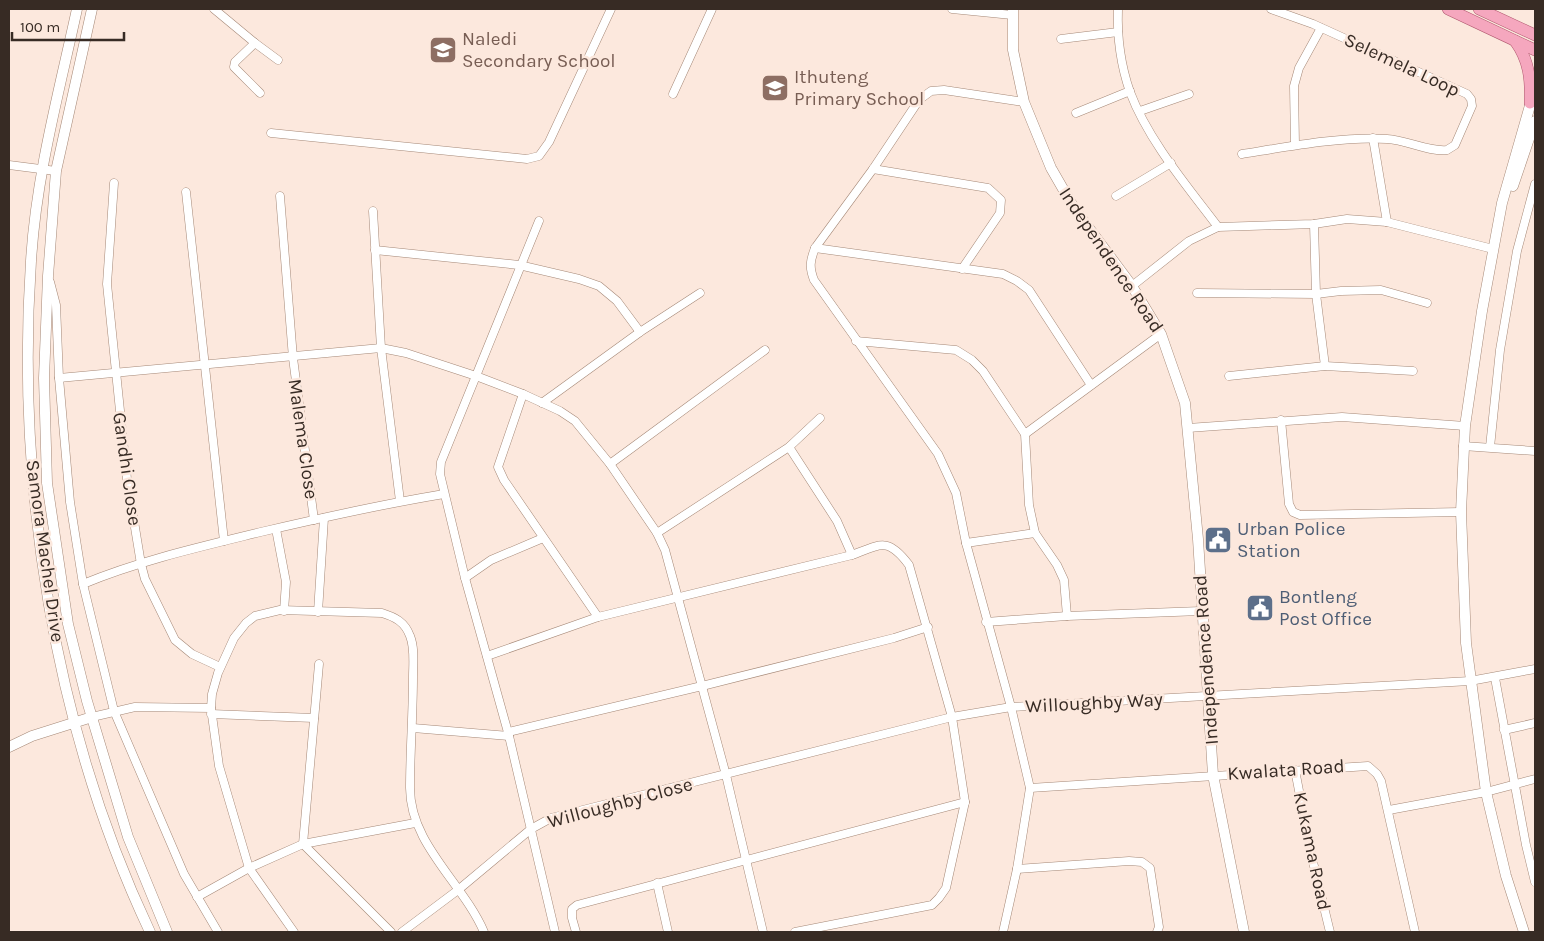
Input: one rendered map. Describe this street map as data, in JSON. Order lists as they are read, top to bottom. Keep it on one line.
{"streets":{"street":["Selemela Loop","Independence Road","Malema Close","Gandhi Close","Samora Machel Drive","Willoughby Way","Kwalata Road","Willoughby Close","Kukama Road"]},"crossings":[["Independence Road","Willoughby Way"],["Independence Road","Kwalata Road"],["Willoughby Way","Willoughby Close"],["Kwalata Road","Kukama Road"]],"places":{"school or university":["Naledi Secondary School","Ithuteng Primary School"],"public building":["Urban Police Station","Bontleng Post Office"]},"scale_bar":"100 m"}
